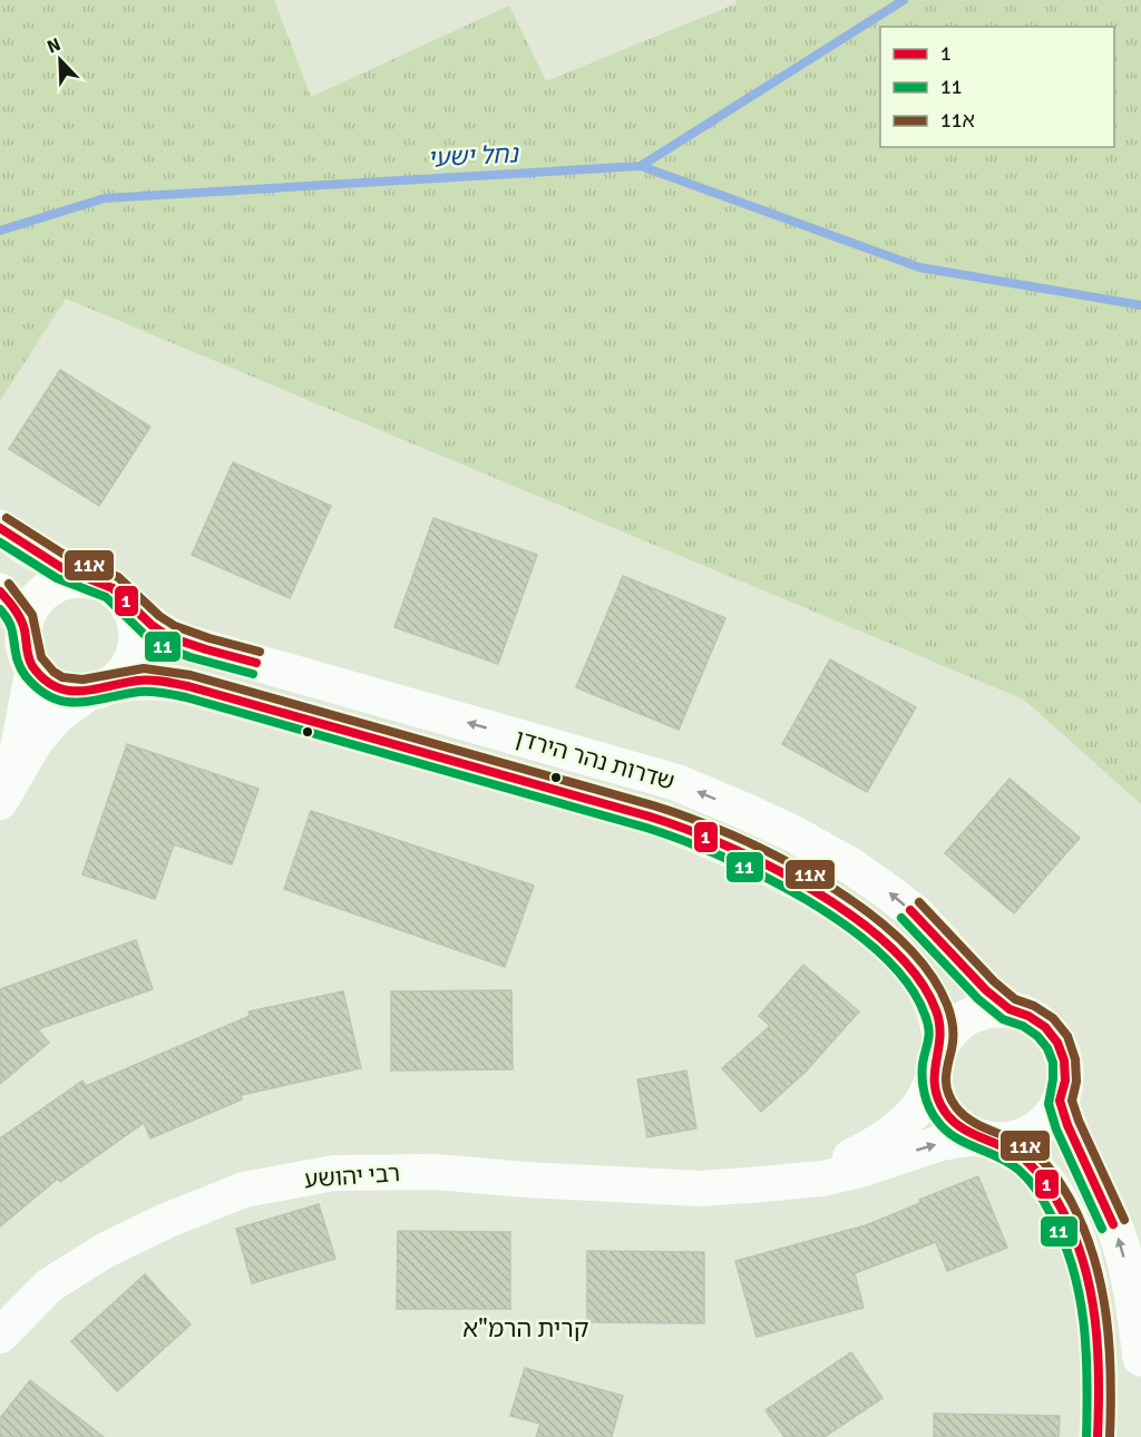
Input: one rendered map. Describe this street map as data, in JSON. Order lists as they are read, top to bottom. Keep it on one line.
{"streets":{"main road":["שדרות נהר הירדן"],"street":["רבי יהושע"]},"crossings":[["שדרות נהר הירדן","רבי יהושע"]],"districts":["קרית הרמ\"א"],"water":["נחל ישעי"],"lines":["transit line 11א","transit line 1","transit line 11"],"legend":["1","11","11א"],"north":"top left"}
